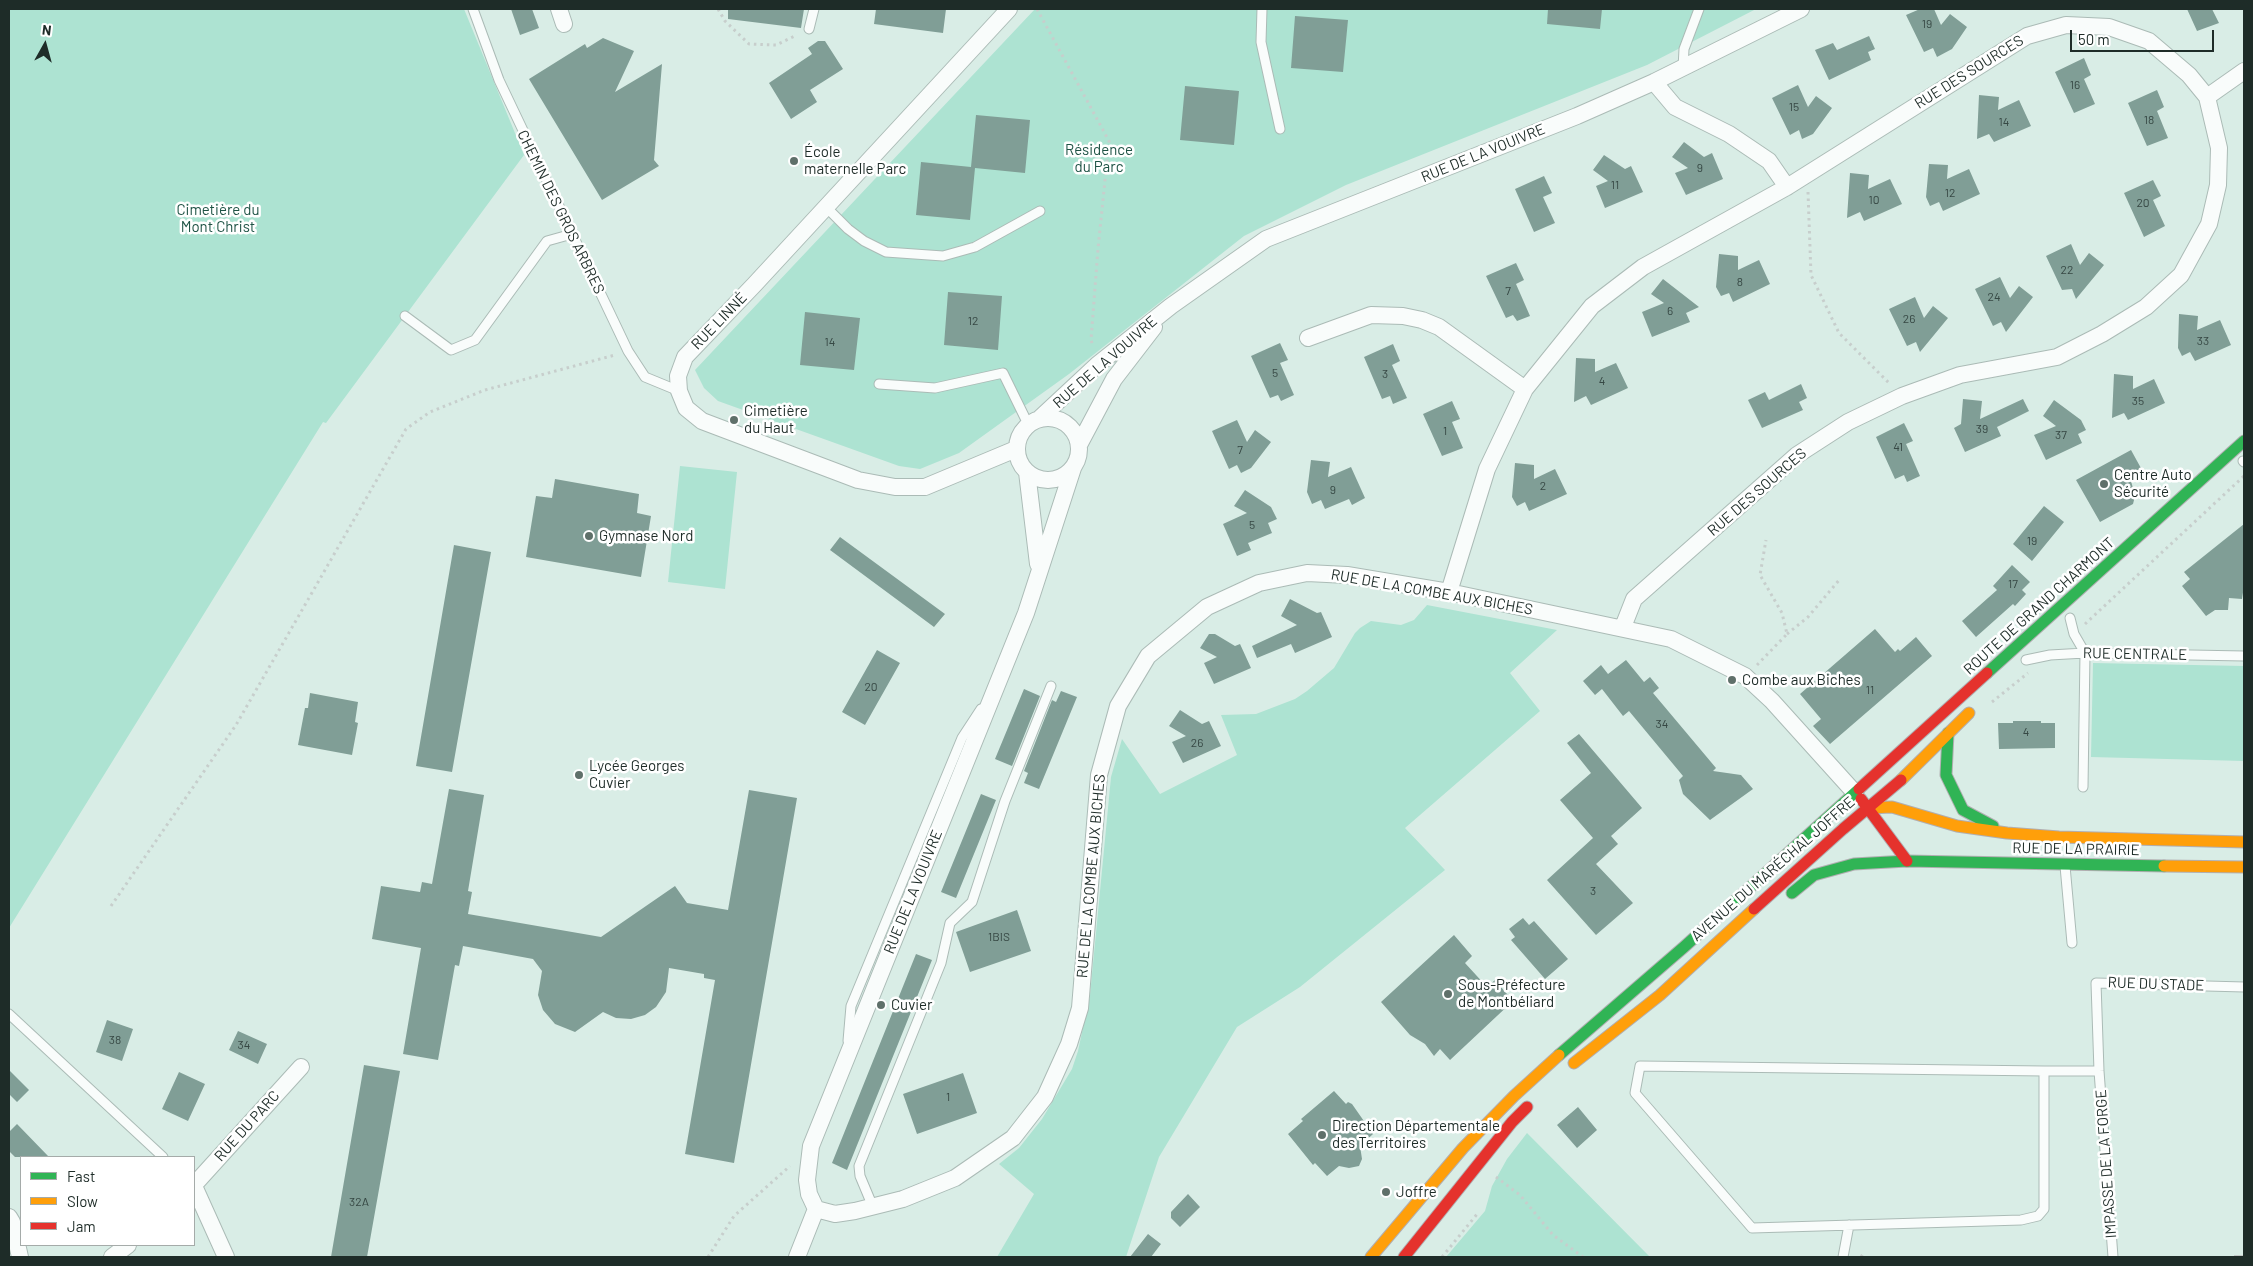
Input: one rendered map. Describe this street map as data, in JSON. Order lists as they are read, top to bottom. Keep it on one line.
{"streets":{"main road":["ROUTE DE GRAND CHARMONT","RUE DE LA PRAIRIE","AVENUE DU MARÉCHAL JOFFRE"],"street":["RUE DES SOURCES","RUE DE LA VOUIVRE","RUE LINNÉ","RUE DE LA COMBE AUX BICHES","RUE DU PARC"],"lane":["CHEMIN DES GROS ARBRES","RUE CENTRALE","RUE DU STADE","IMPASSE DE LA FORGE"]},"crossings":[["RUE DES SOURCES","RUE DE LA COMBE AUX BICHES"],["RUE DE LA VOUIVRE","RUE DE LA COMBE AUX BICHES"],["CHEMIN DES GROS ARBRES","RUE LINNÉ"],["RUE DE LA COMBE AUX BICHES","ROUTE DE GRAND CHARMONT"],["RUE DE LA COMBE AUX BICHES","AVENUE DU MARÉCHAL JOFFRE"],["ROUTE DE GRAND CHARMONT","RUE CENTRALE"],["ROUTE DE GRAND CHARMONT","AVENUE DU MARÉCHAL JOFFRE"],["RUE DE LA PRAIRIE","AVENUE DU MARÉCHAL JOFFRE"],["RUE DU STADE","IMPASSE DE LA FORGE"]],"parks":["Résidence du Parc","Cimetière du Mont Christ"],"places":["École maternelle Parc","Cimetière du Haut","Centre Auto Sécurité","Gymnase Nord","Combe aux Biches","Lycée Georges Cuvier","Sous-Préfecture de Montbéliard","Cuvier","Direction Départementale des Territoires","Joffre"],"house_numbers":["19","16","15","18","14","9","11","12","10","20","22","8","7","24","6","26","12","33","14","5","3","4","35","39","1","37","41","7","2","9","5","19","17","20","11","34","4","26","3","1BIS","38","34","1","32A"],"legend":["Fast","Slow","Jam"],"scale_bar":"50 m","north":"top"}
